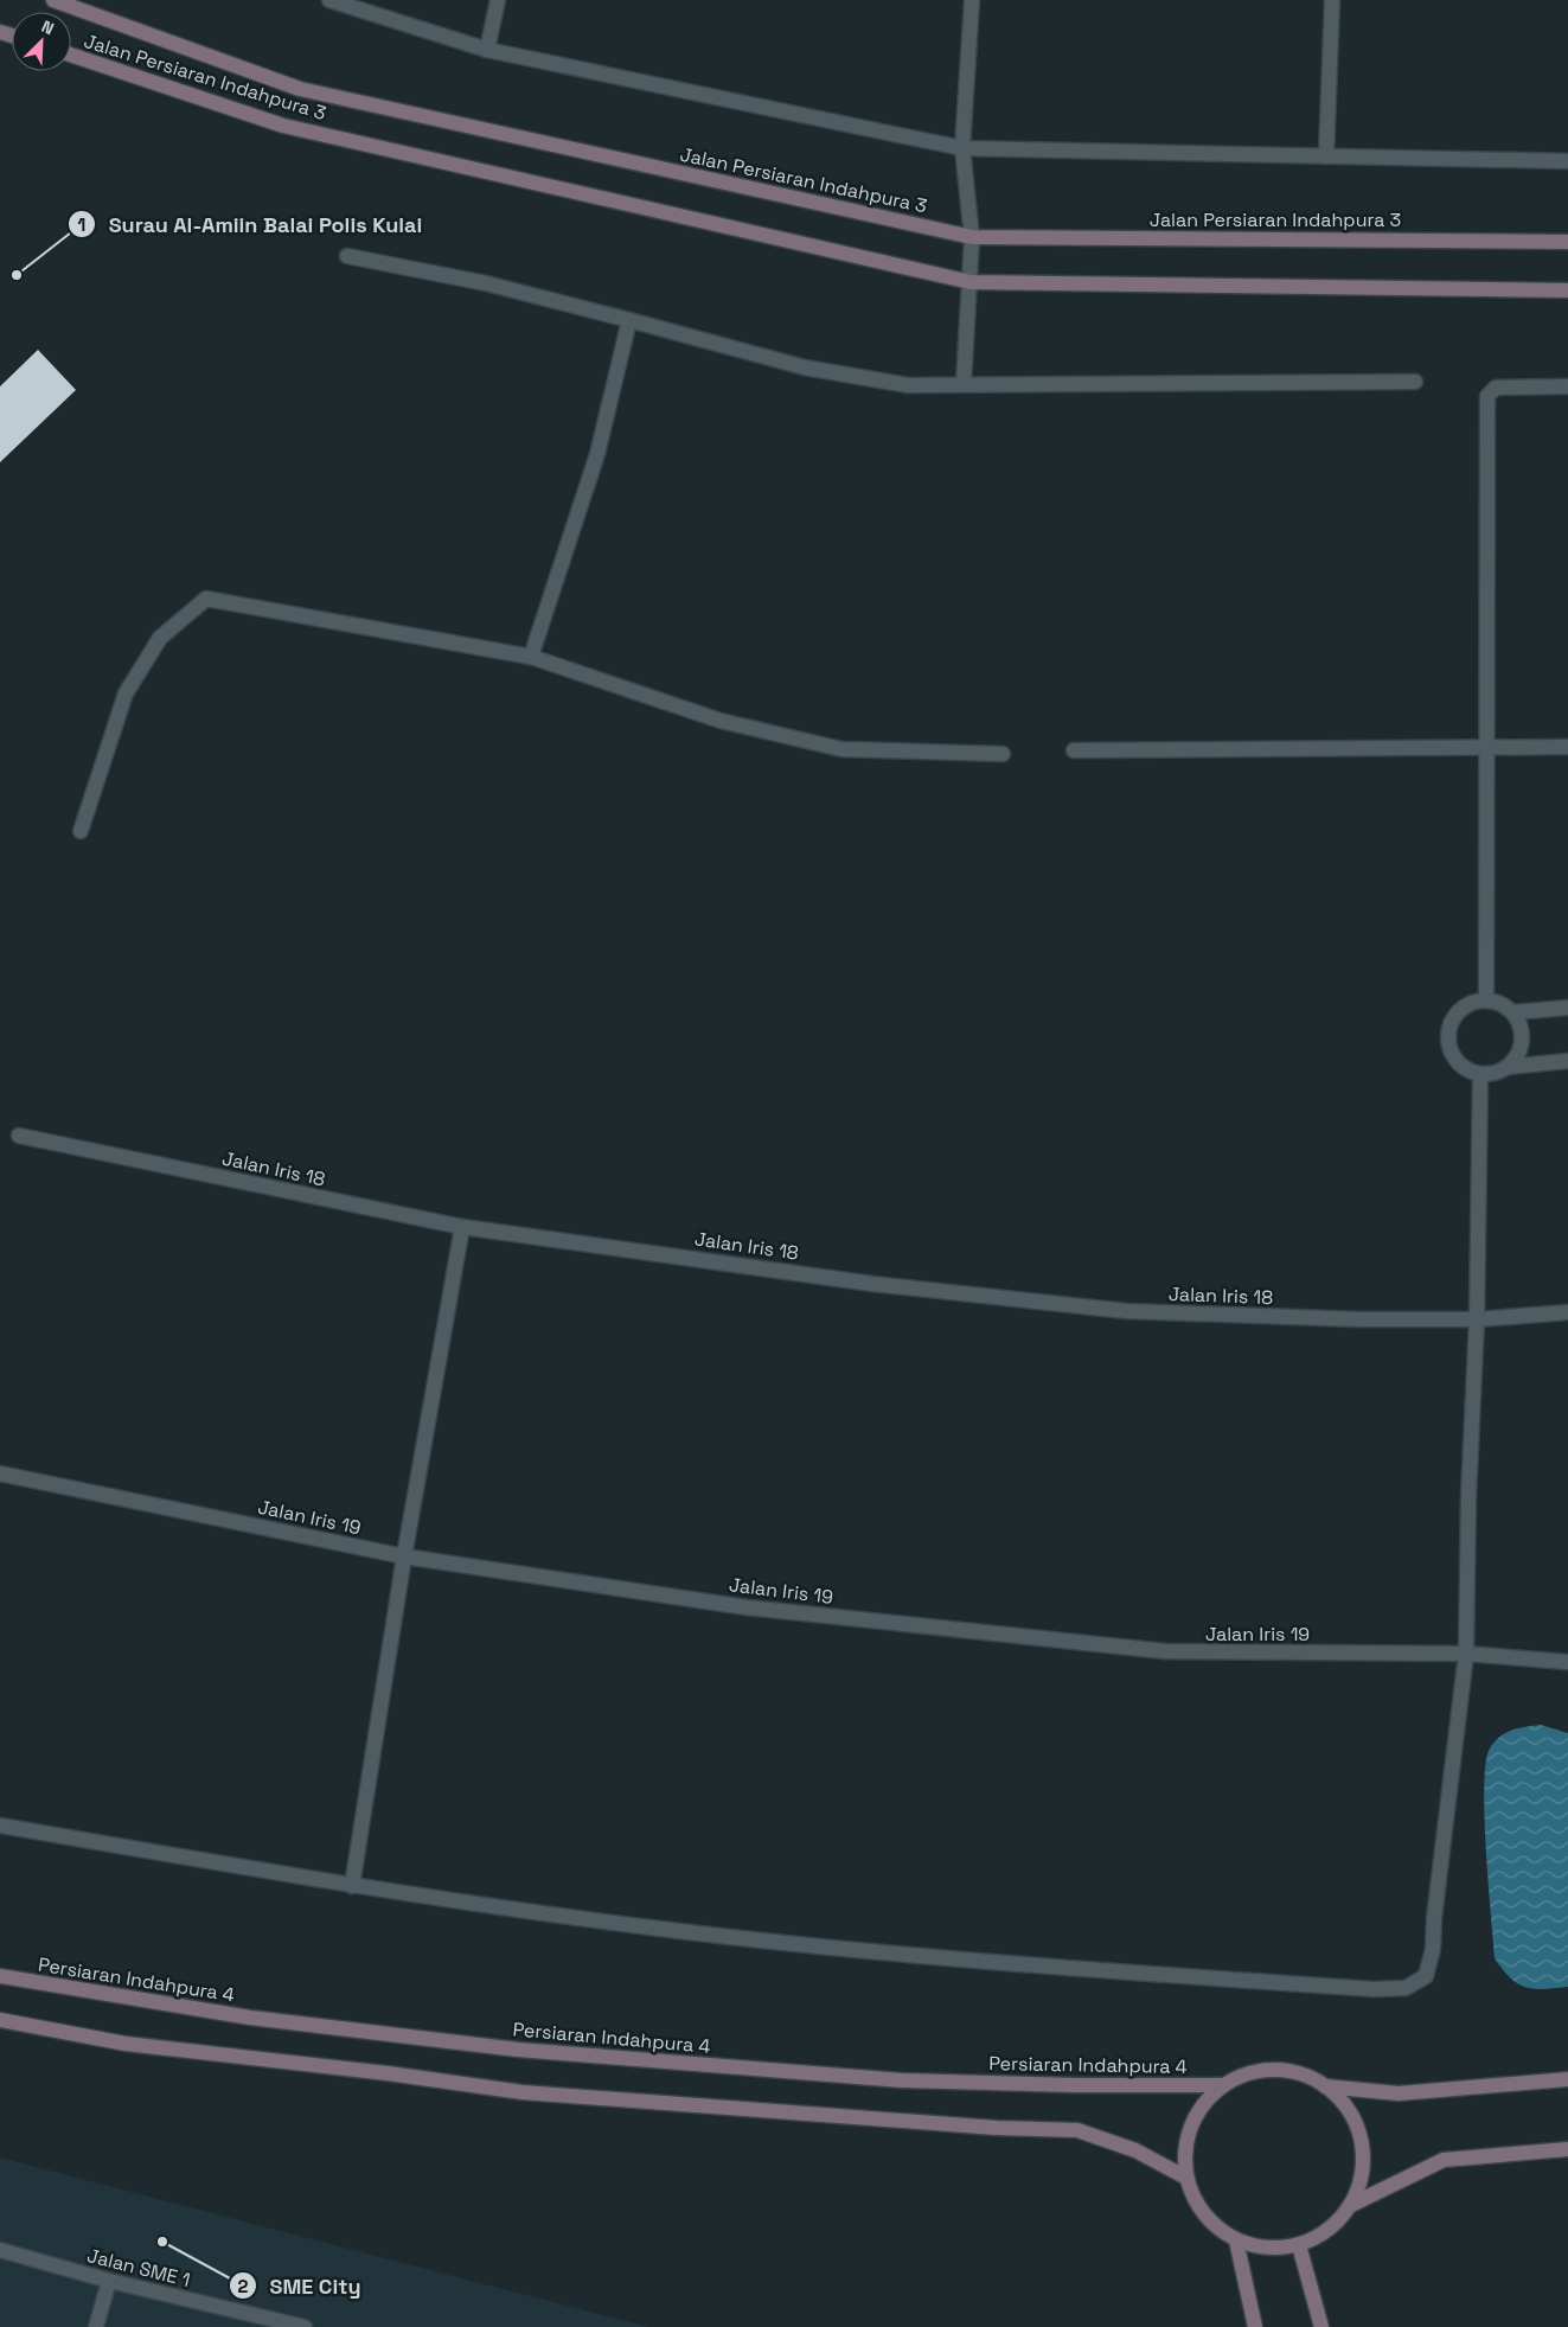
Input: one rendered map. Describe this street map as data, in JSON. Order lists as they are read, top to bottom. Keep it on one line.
{"streets":{"street":["Jalan Persiaran Indahpura 3","Jalan Iris 18","Jalan Iris 19","Persiaran Indahpura 4","Jalan SME 1"]},"places":["Surau Al-Amiin Balai Polis Kulai","SME City"],"north":"top right"}
